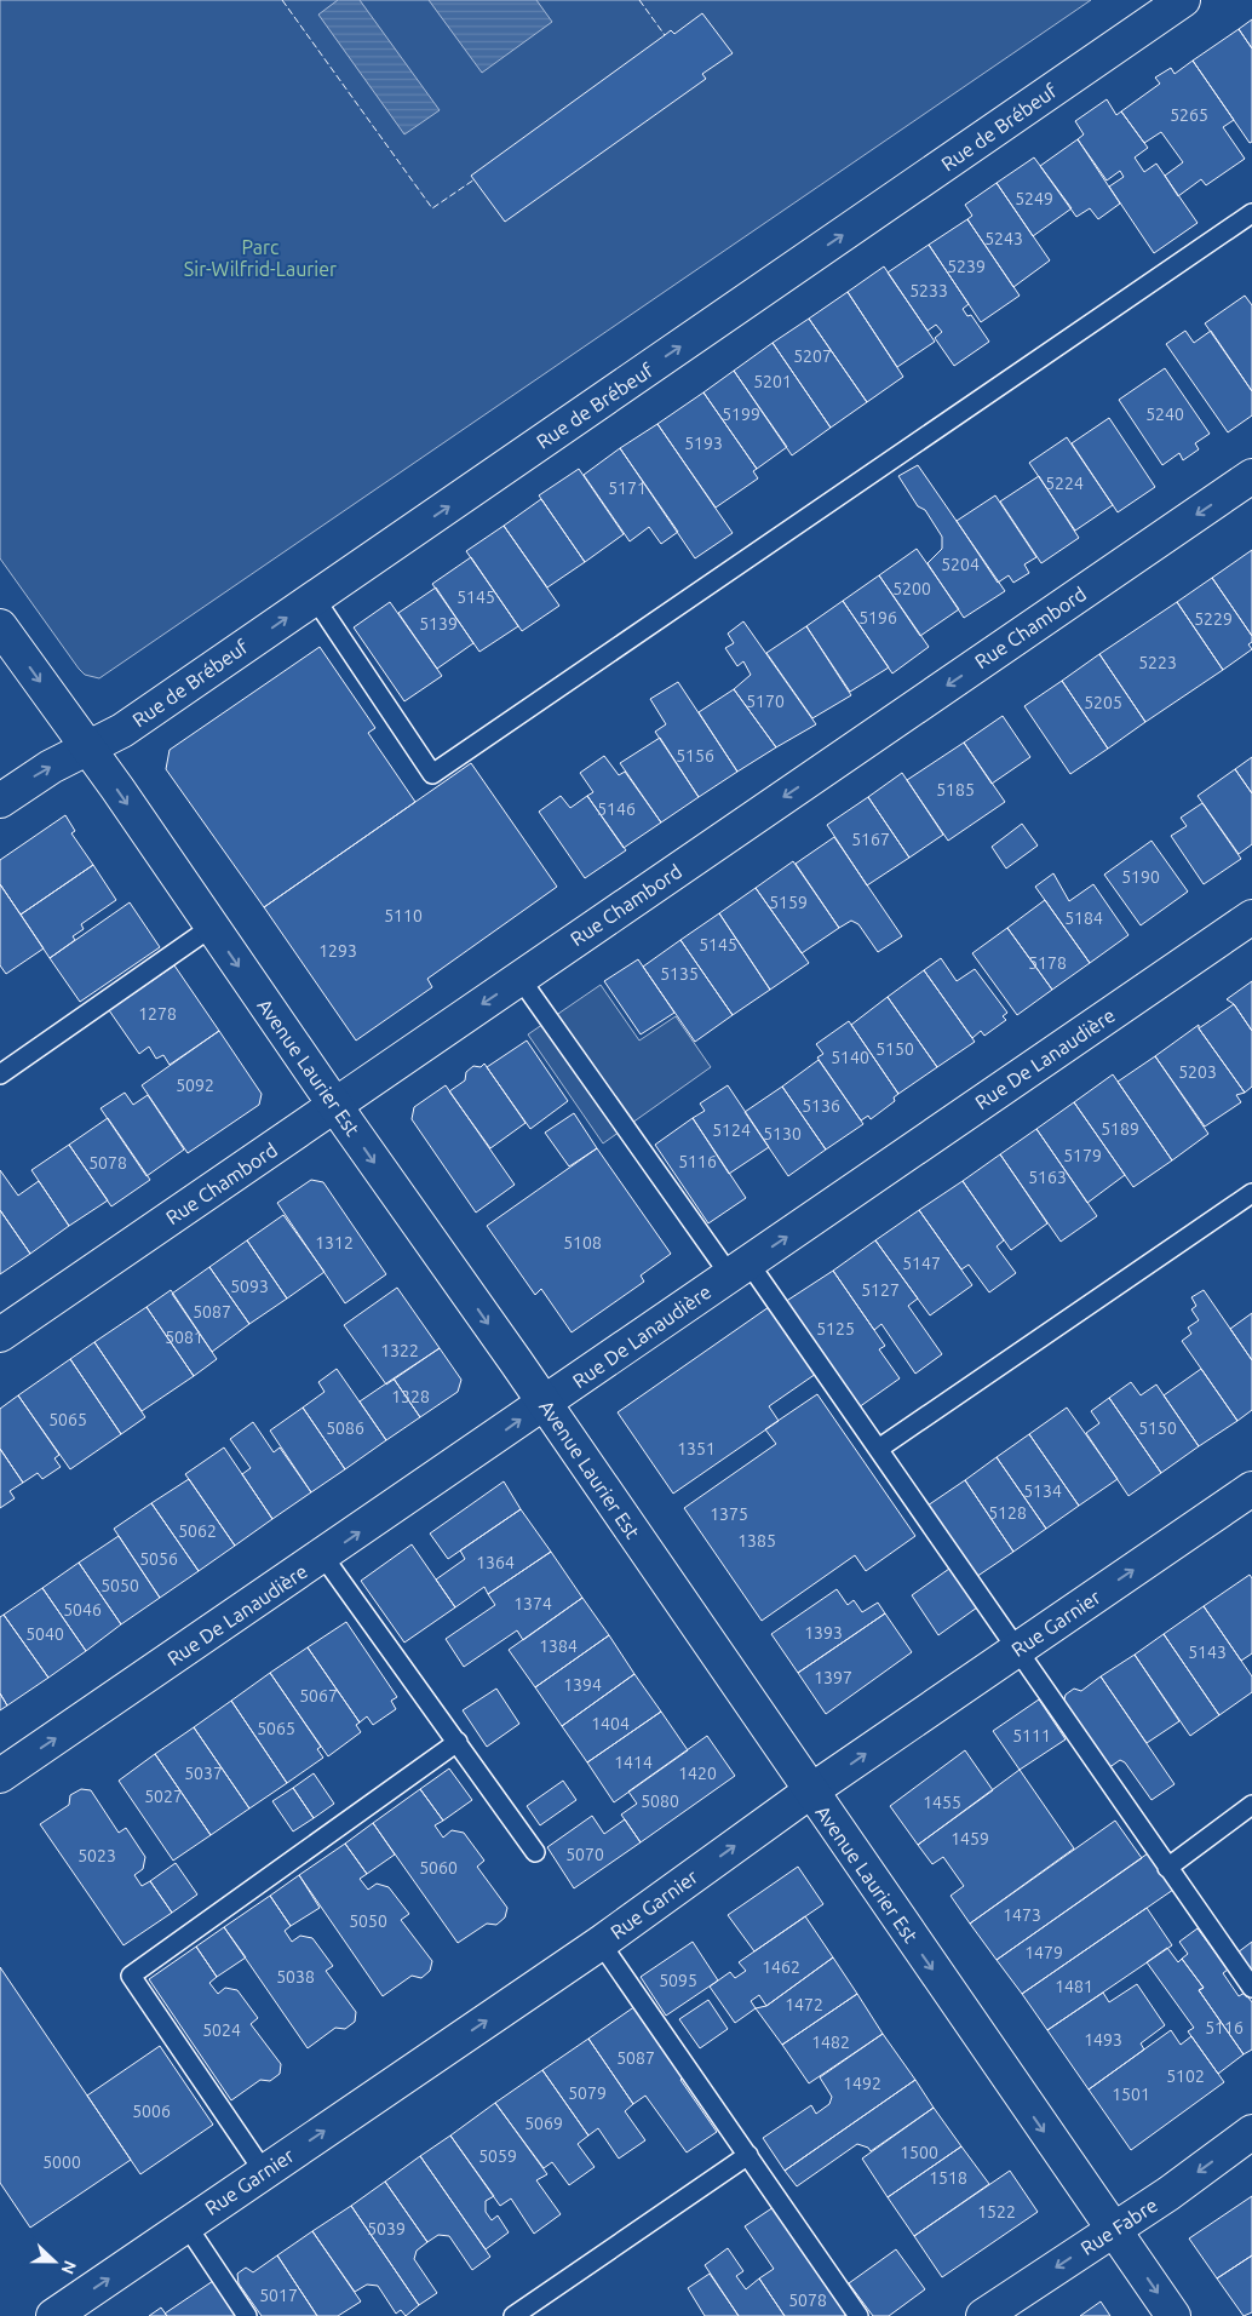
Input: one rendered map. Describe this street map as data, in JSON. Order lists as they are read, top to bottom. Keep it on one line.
{"streets":{"street":["Rue de Brébeuf","Rue Chambord","Rue De Lanaudière","Avenue Laurier Est","Rue Garnier","Rue Fabre"]},"crossings":[["Rue de Brébeuf","Avenue Laurier Est"],["Rue Chambord","Avenue Laurier Est"],["Rue De Lanaudière","Avenue Laurier Est"],["Avenue Laurier Est","Rue Garnier"],["Avenue Laurier Est","Rue Fabre"]],"one_way":["Rue de Brébeuf","Rue Chambord","Rue De Lanaudière","Avenue Laurier Est","Rue Garnier","Rue Fabre"],"parks":["Parc Sir-Wilfrid-Laurier"],"house_numbers":["5265","5249","5243","5239","5233","5207","5201","5199","5240","5193","5224","5171","5204","5200","5145","5196","5229","5139","5223","5170","5205","5156","5185","5146","5167","5190","5159","5110","5184","5145","1293","5178","5135","1278","5150","5140","5203","5092","5136","5189","5124","5130","5179","5116","5078","5163","1312","5108","5147","5093","5127","5087","5125","5081","1322","1328","5065","5086","5150","1351","5134","5128","1375","5062","1385","5056","1364","5050","1374","5046","1393","5040","1384","5143","1397","1394","5067","1404","5065","5111","1414","5037","1420","5027","5080","1455","1459","5070","5023","5060","1473","5050","1479","1462","5038","5095","1481","1472","5116","5024","1493","1482","5087","5102","1492","5079","1501","5006","5069","1500","5059","5000","1518","1522","5039","5017","5078"],"north":"right"}
